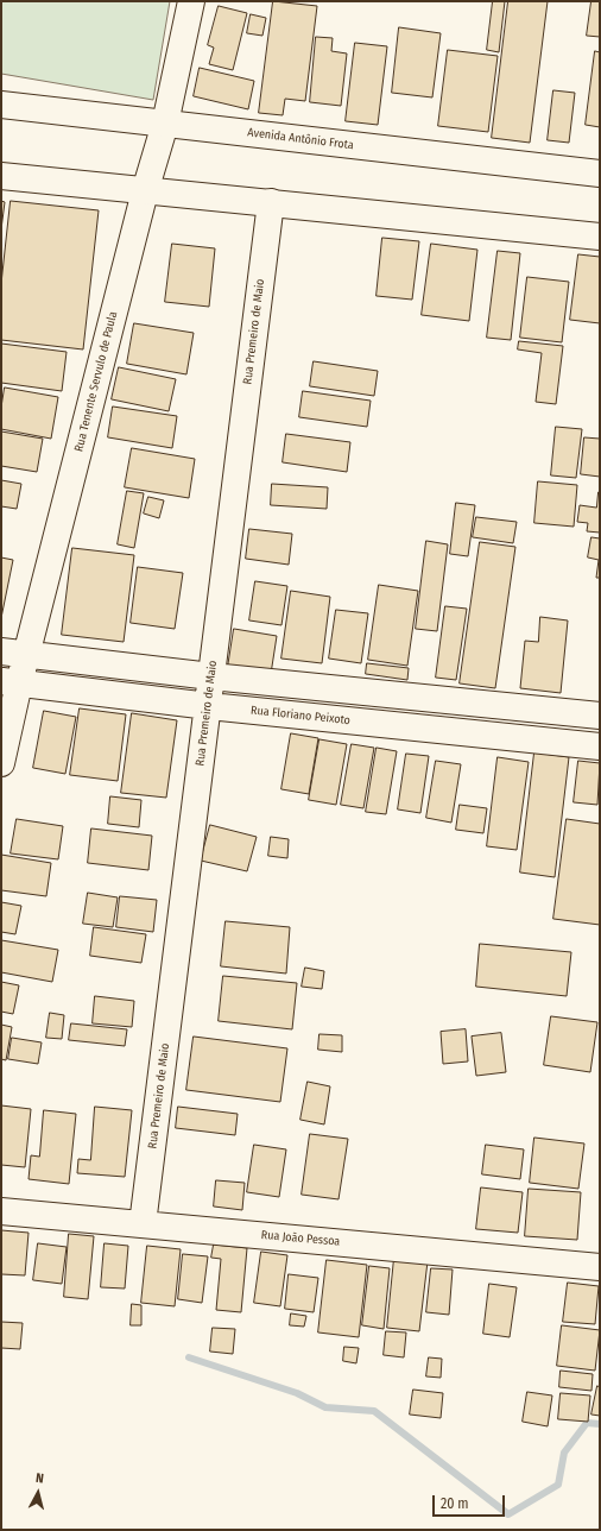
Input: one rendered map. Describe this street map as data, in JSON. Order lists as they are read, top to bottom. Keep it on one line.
{"streets":{"street":["Avenida Antônio Frota","Rua Premeiro de Maio","Rua Tenente Servulo de Paula","Rua Floriano Peixoto","Rua João Pessoa"]},"crossings":[["Avenida Antônio Frota","Rua Tenente Servulo de Paula"],["Rua Premeiro de Maio","Rua Floriano Peixoto"],["Rua Premeiro de Maio","Rua João Pessoa"],["Rua Tenente Servulo de Paula","Rua Floriano Peixoto"]],"scale_bar":"20 m","north":"top"}
